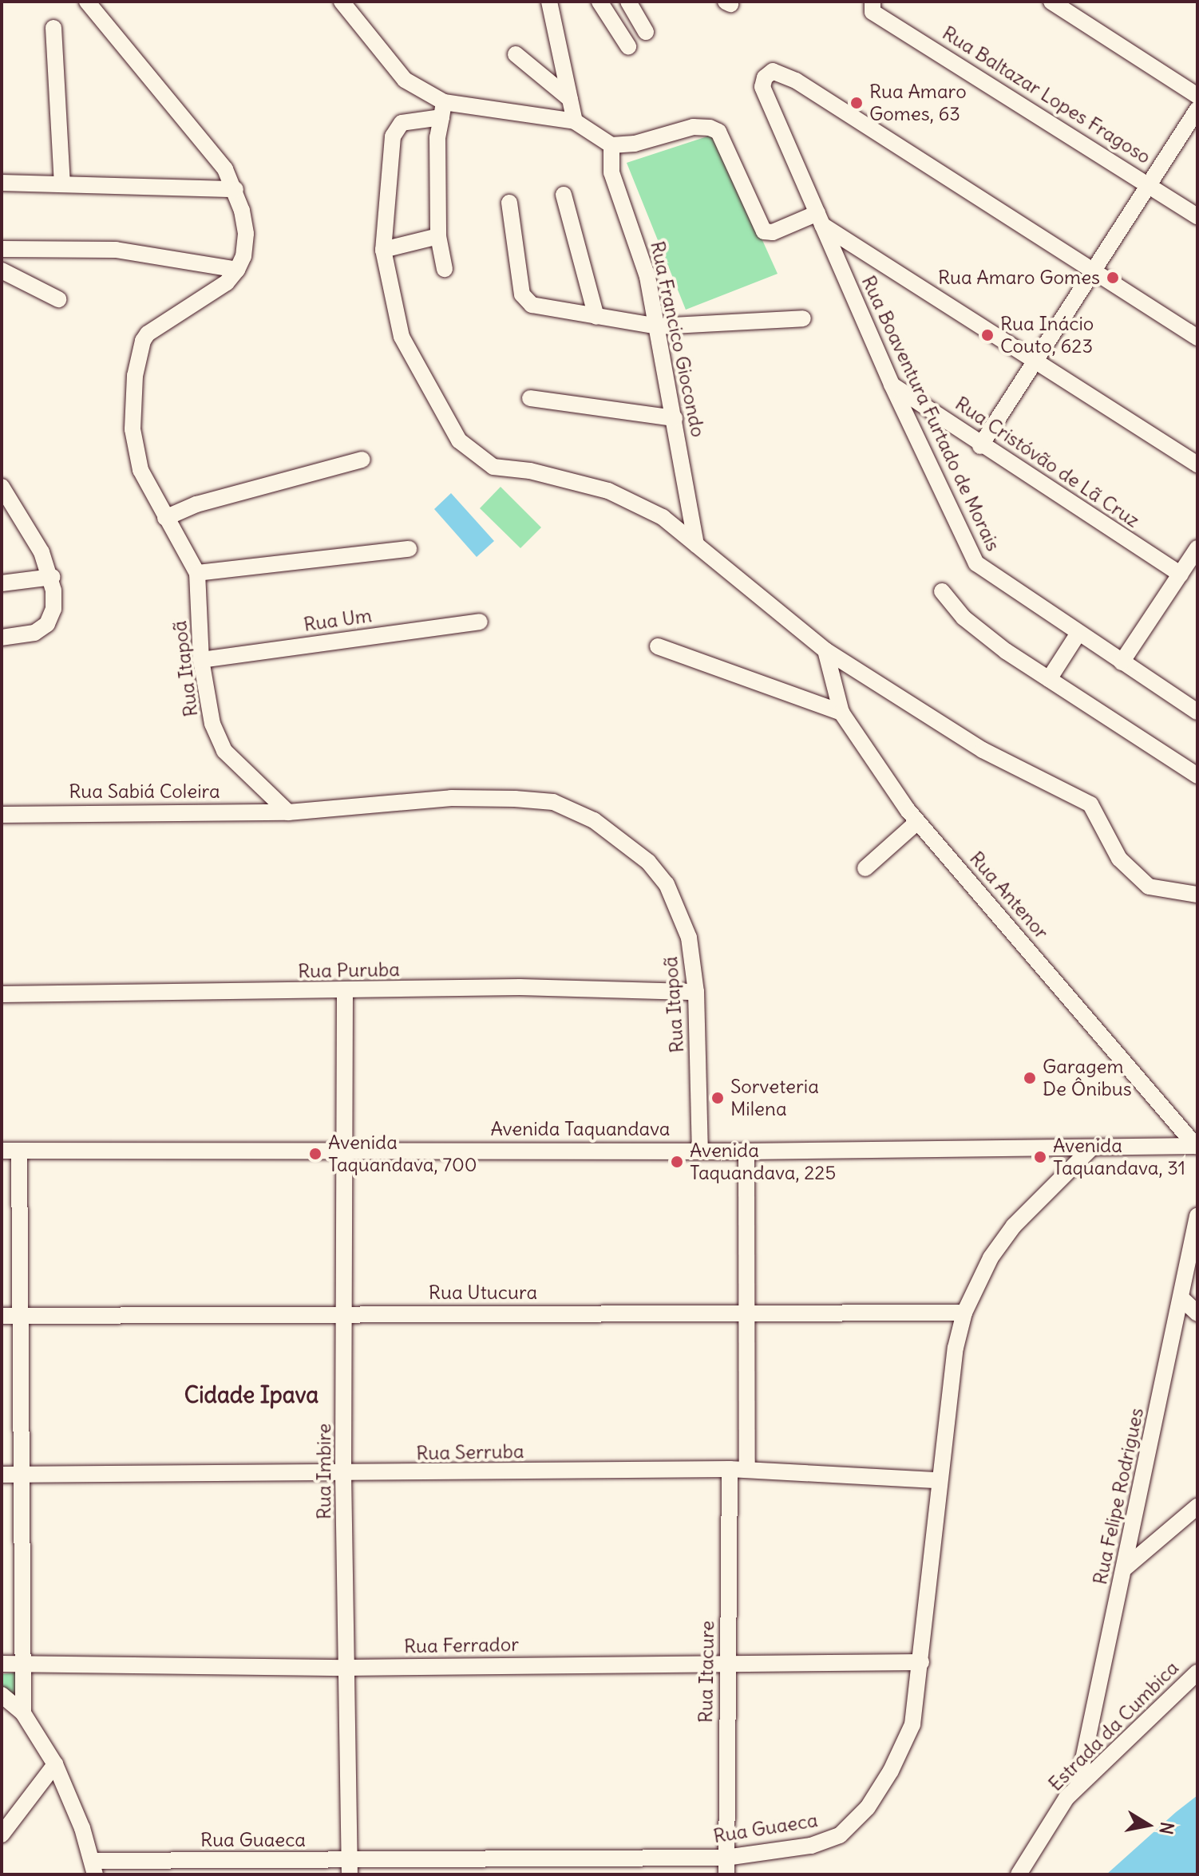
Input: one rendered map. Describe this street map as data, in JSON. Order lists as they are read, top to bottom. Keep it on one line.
{"streets":{"street":["Rua Baltazar Lopes Fragoso","Rua Francico Giocondo","Rua Boaventura Furtado de Morais","Rua Cristóvão de Lã Cruz","Rua Um","Rua Itapoã","Rua Sabiá Coleira","Rua Antenor","Rua Puruba","Avenida Taquandava","Rua Utucura","Rua Serruba","Rua Imbire","Rua Felipe Rodrigues","Rua Ferrador","Rua Itacure","Estrada da Cumbica","Rua Guaeca"]},"crossings":[["Rua Boaventura Furtado de Morais","Rua Cristóvão de Lã Cruz"],["Rua Um","Rua Itapoã"],["Rua Itapoã","Rua Sabiá Coleira"],["Rua Itapoã","Rua Puruba"],["Rua Itapoã","Avenida Taquandava"],["Rua Antenor","Avenida Taquandava"],["Rua Puruba","Rua Imbire"],["Avenida Taquandava","Rua Imbire"],["Avenida Taquandava","Rua Guaeca"],["Rua Utucura","Rua Imbire"],["Rua Utucura","Rua Guaeca"],["Rua Serruba","Rua Imbire"],["Rua Serruba","Rua Itacure"],["Rua Serruba","Rua Guaeca"],["Rua Imbire","Rua Ferrador"],["Rua Imbire","Rua Guaeca"],["Rua Felipe Rodrigues","Estrada da Cumbica"],["Rua Ferrador","Rua Itacure"],["Rua Ferrador","Rua Guaeca"],["Rua Itacure","Rua Guaeca"]],"districts":["Cidade Ipava"],"places":["Rua Amaro Gomes, 63","Rua Amaro Gomes","Rua Inácio Couto, 623","Garagem De Ônibus","Sorveteria Milena","Avenida Taquandava, 700","Avenida Taquandava, 31","Avenida Taquandava, 225"],"north":"right"}
